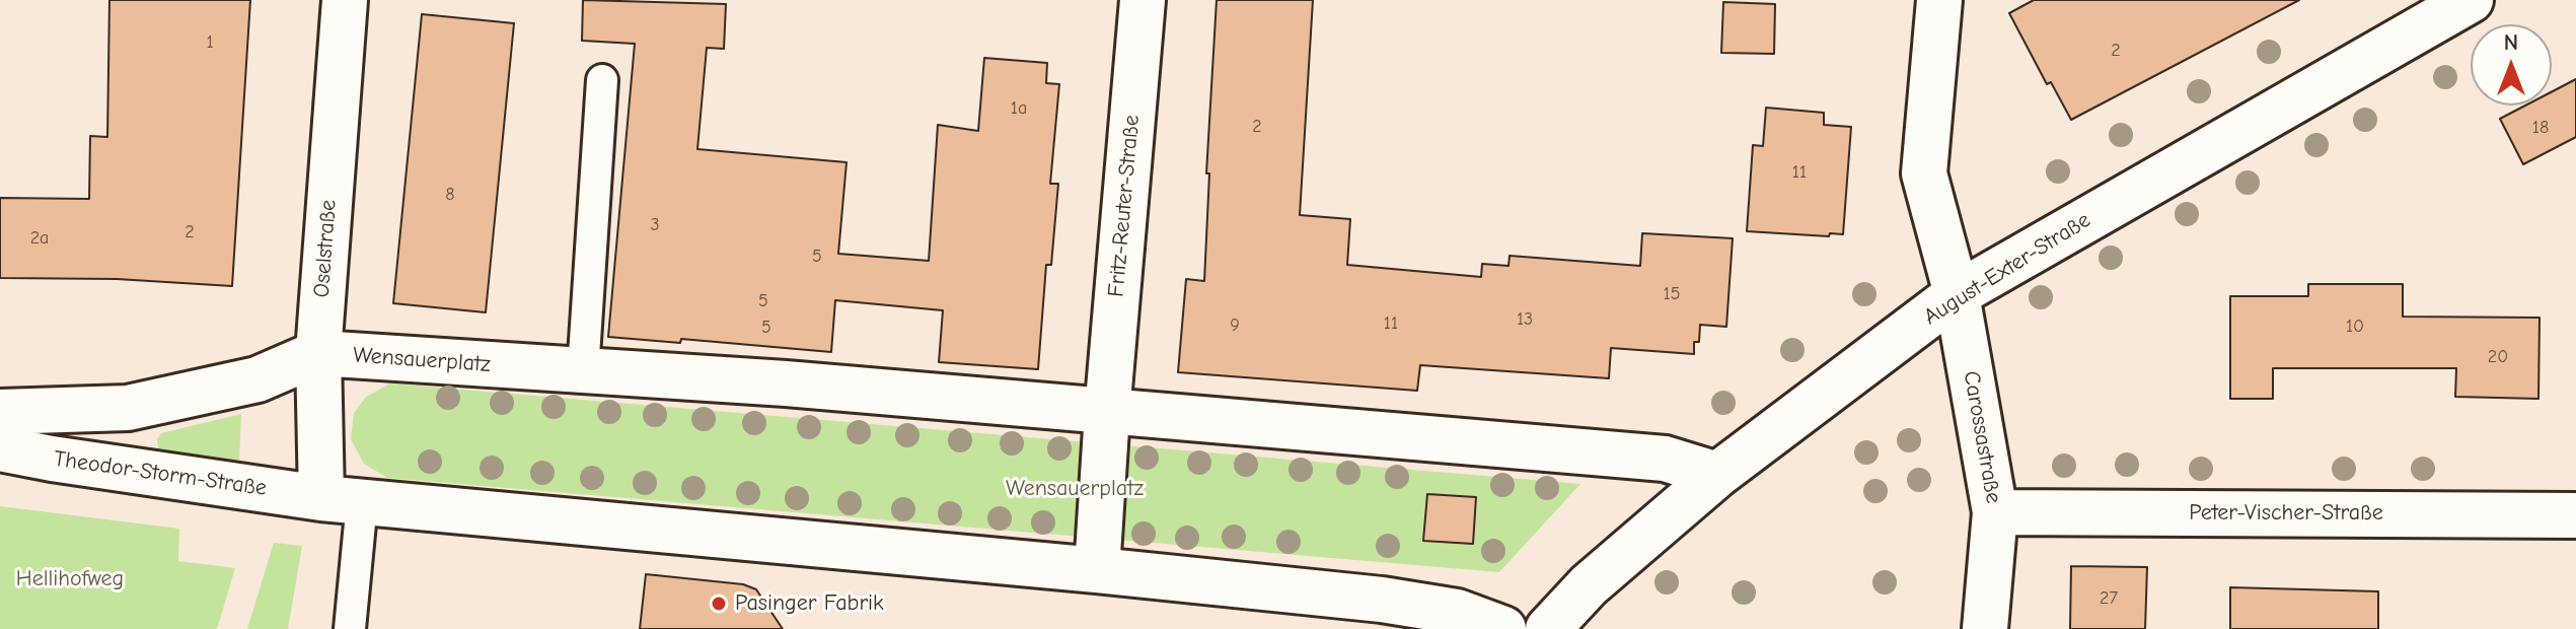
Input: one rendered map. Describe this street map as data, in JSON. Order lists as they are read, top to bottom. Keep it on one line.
{"streets":{"street":["Fritz-Reuter-Straße","Oselstraße","August-Exter-Straße","Wensauerplatz","Carossastraße","Theodor-Storm-Straße","Peter-Vischer-Straße"]},"crossings":[["Fritz-Reuter-Straße","Wensauerplatz"],["Oselstraße","Wensauerplatz"],["Oselstraße","Theodor-Storm-Straße"],["August-Exter-Straße","Wensauerplatz"],["August-Exter-Straße","Carossastraße"],["Carossastraße","Peter-Vischer-Straße"]],"parks":["Wensauerplatz","Hellihofweg"],"places":["Pasinger Fabrik"],"house_numbers":["1","2","1a","2","18","11","8","3","2","2a","5","15","5","13","11","9","10","5","20","27"],"north":"top"}
